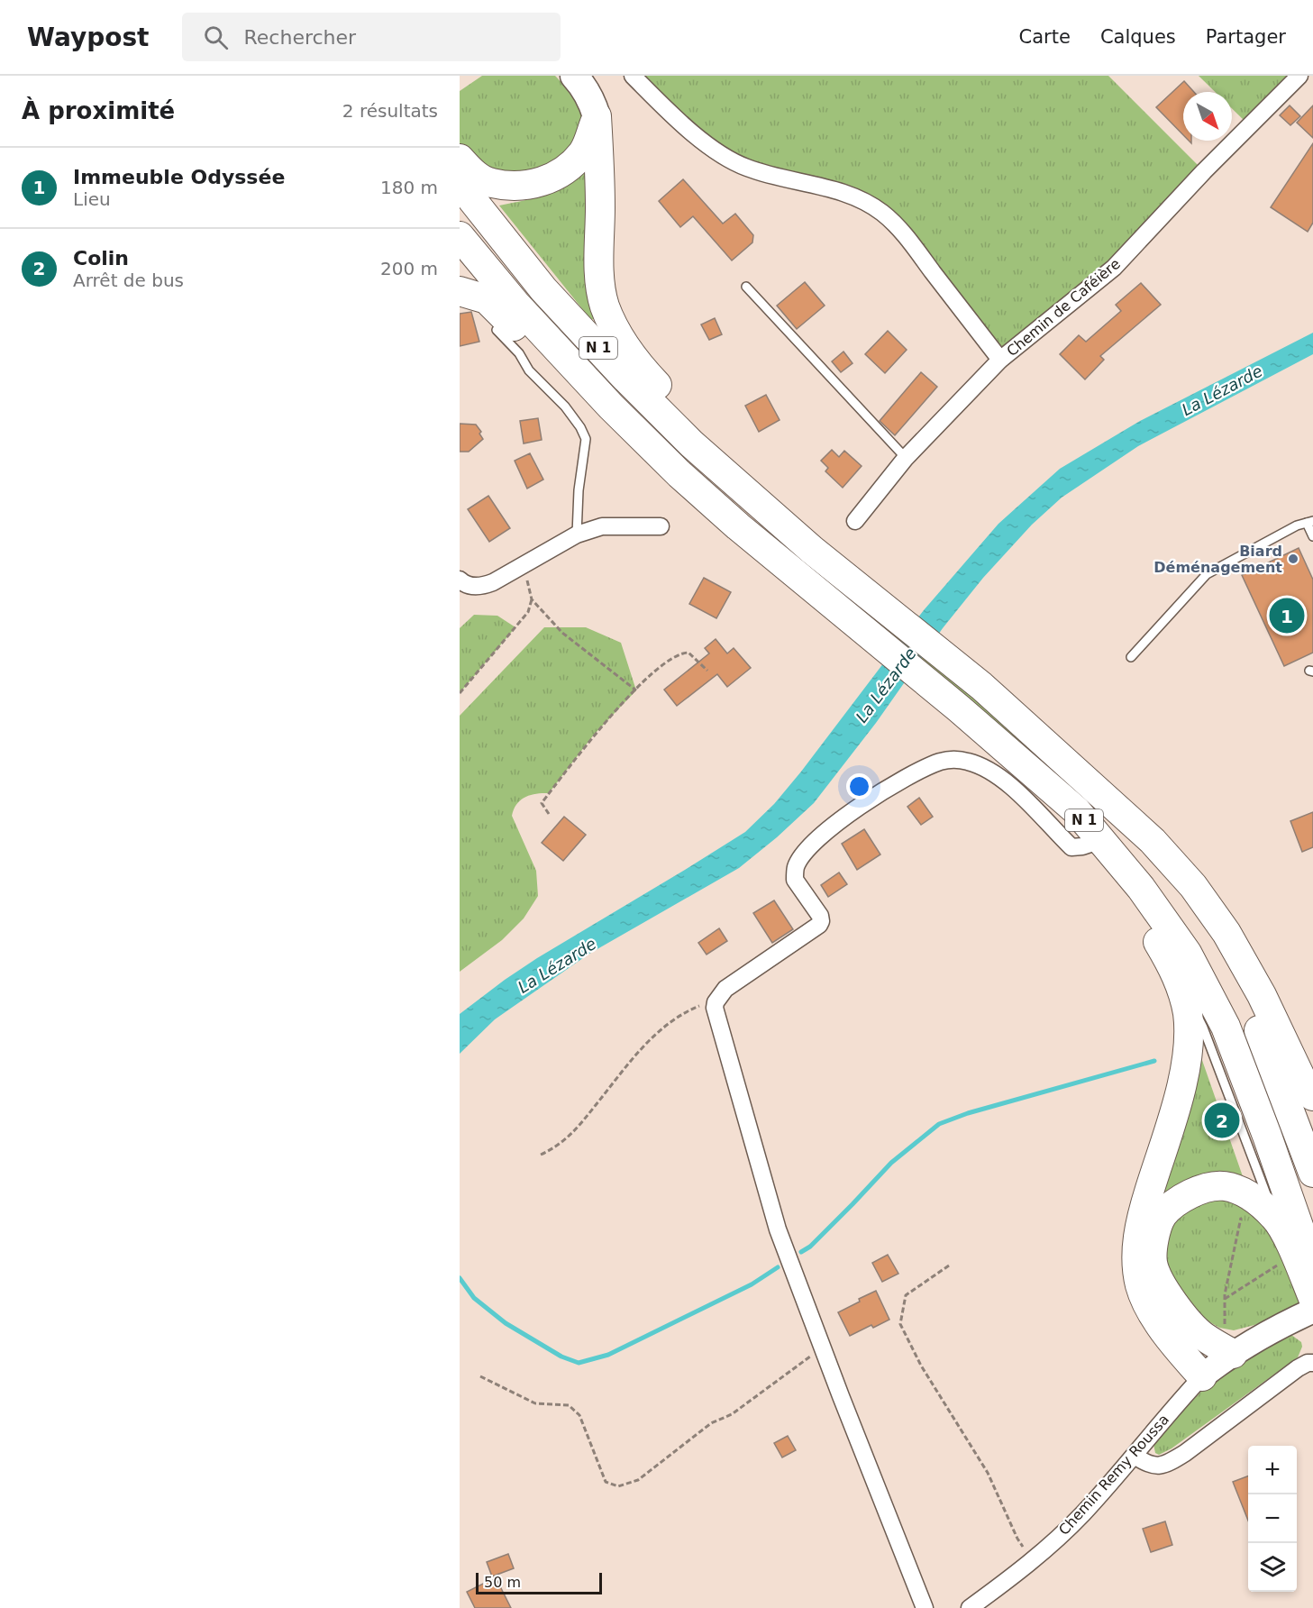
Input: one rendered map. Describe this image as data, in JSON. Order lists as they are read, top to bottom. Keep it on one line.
{"streets":{"highway":["N 1"],"street":["Chemin de Caféière","Chemin Remy Roussa"]},"water":["La Lézarde"],"places":["Biard Déménagement"],"scale_bar":"50 m","north":"bottom right","page":{"header":"Waypost","search":"Rechercher","nav":["Carte","Calques","Partager"],"heading":["À proximité","2 résultats"],"list":[{"mark":"1","name":"Immeuble Odyssée","note":"Lieu","value":"180 m"},{"mark":"2","name":"Colin","note":"Arrêt de bus","value":"200 m"}],"pins":["1","2"],"map_buttons":["+","−"],"scale":"50 m"}}
